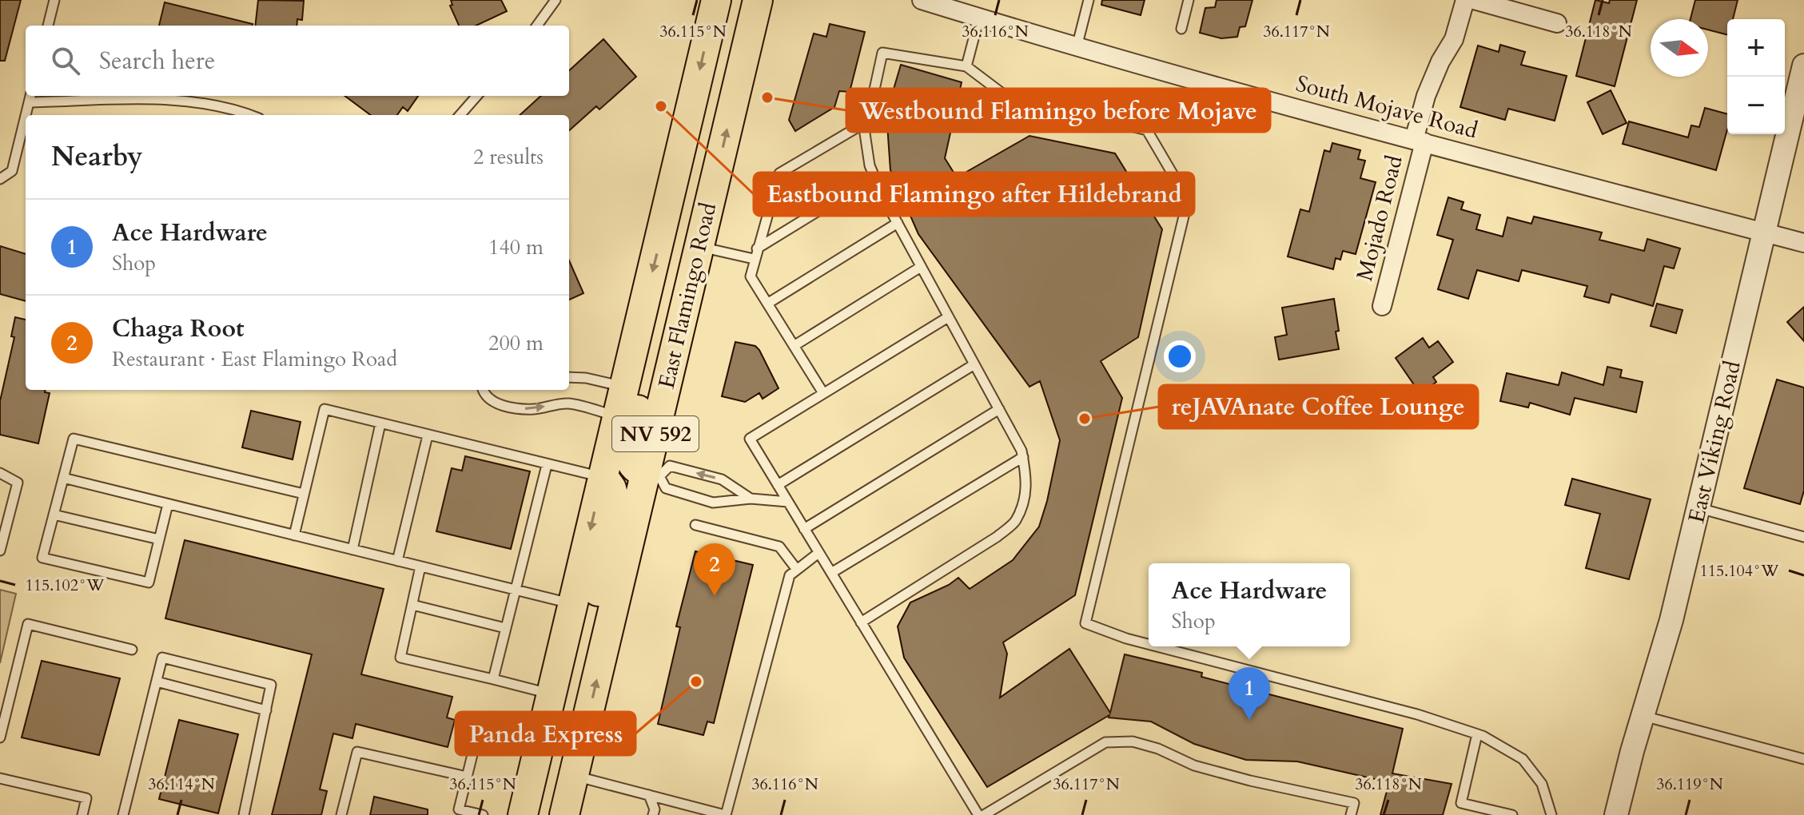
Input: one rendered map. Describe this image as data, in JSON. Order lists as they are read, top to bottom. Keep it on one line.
{"streets":{"main road":["East Flamingo Road","NV 592"],"street":["South Mojave Road","Mojado Road","East Viking Road"]},"crossings":[["South Mojave Road","Mojado Road"],["South Mojave Road","East Viking Road"]],"places":["Westbound Flamingo before Mojave","Eastbound Flamingo after Hildebrand","reJAVAnate Coffee Lounge","Panda Express"],"north":"right","page":{"map_buttons":["+","−"],"search":"Search here","heading":["Nearby","2 results"],"list":[{"mark":"1","name":"Ace Hardware","note":"Shop","value":"140 m"},{"mark":"2","name":"Chaga Root","note":"Restaurant · East Flamingo Road","value":"200 m"}],"pins":["2","1"],"popup":["Ace Hardware","Shop"]},"coordinates":["36.115°N","36.116°N","36.117°N","36.118°N","115.104°W","115.102°W","36.114°N","36.119°N"]}
